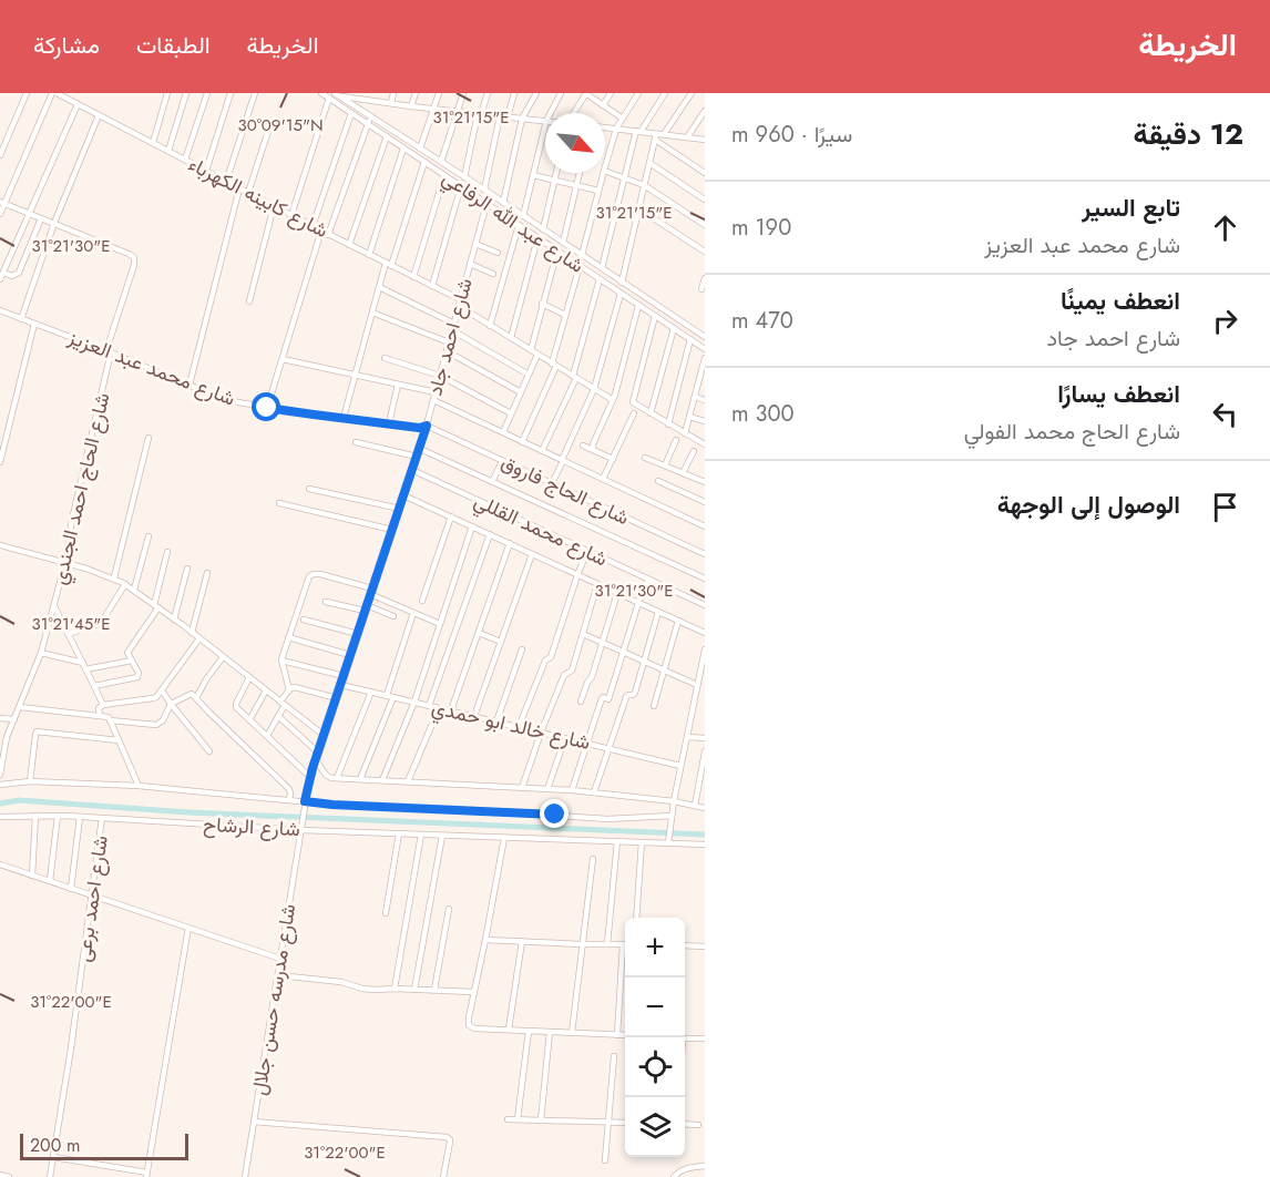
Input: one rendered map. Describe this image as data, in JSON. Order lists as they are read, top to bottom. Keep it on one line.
{"streets":{"street":["شارع كابينه الكهرباء","شارع عبد الله الرفاعي","شارع احمد جاد","شارع محمد عبد العزيز","شارع الحاج احمد الجندي","شارع الحاج فاروق","شارع محمد القللي","شارع خالد ابو حمدي","شارع الرشاح","شارع احمد برعى","شارع مدرسه حسن جلال"]},"crossings":[["شارع كابينه الكهرباء","شارع احمد جاد"],["شارع عبد الله الرفاعي","شارع احمد جاد"],["شارع احمد جاد","شارع محمد عبد العزيز"],["شارع احمد جاد","شارع الحاج فاروق"],["شارع احمد جاد","شارع محمد القللي"],["شارع احمد جاد","شارع خالد ابو حمدي"],["شارع احمد جاد","شارع مدرسه حسن جلال"],["شارع محمد عبد العزيز","شارع الحاج احمد الجندي"],["شارع محمد عبد العزيز","شارع الحاج فاروق"],["شارع الرشاح","شارع احمد برعى"],["شارع الرشاح","شارع مدرسه حسن جلال"]],"scale_bar":"200 m","north":"bottom right","page":{"header":"الخريطة","nav":["الخريطة","الطبقات","مشاركة"],"heading":["12 دقيقة","سيرًا · 960 m"],"list":[["تابع السير","شارع محمد عبد العزيز","190 m"],["انعطف يمينًا","شارع احمد جاد","470 m"],["انعطف يسارًا","شارع الحاج محمد الفولي","300 m"],"الوصول إلى الوجهة"],"map_buttons":["+","−"],"scale":"200 m"},"coordinates":["31°21'15\"E","30°09'15\"N","31°21'30\"E","31°21'45\"E","31°22'00\"E"]}
